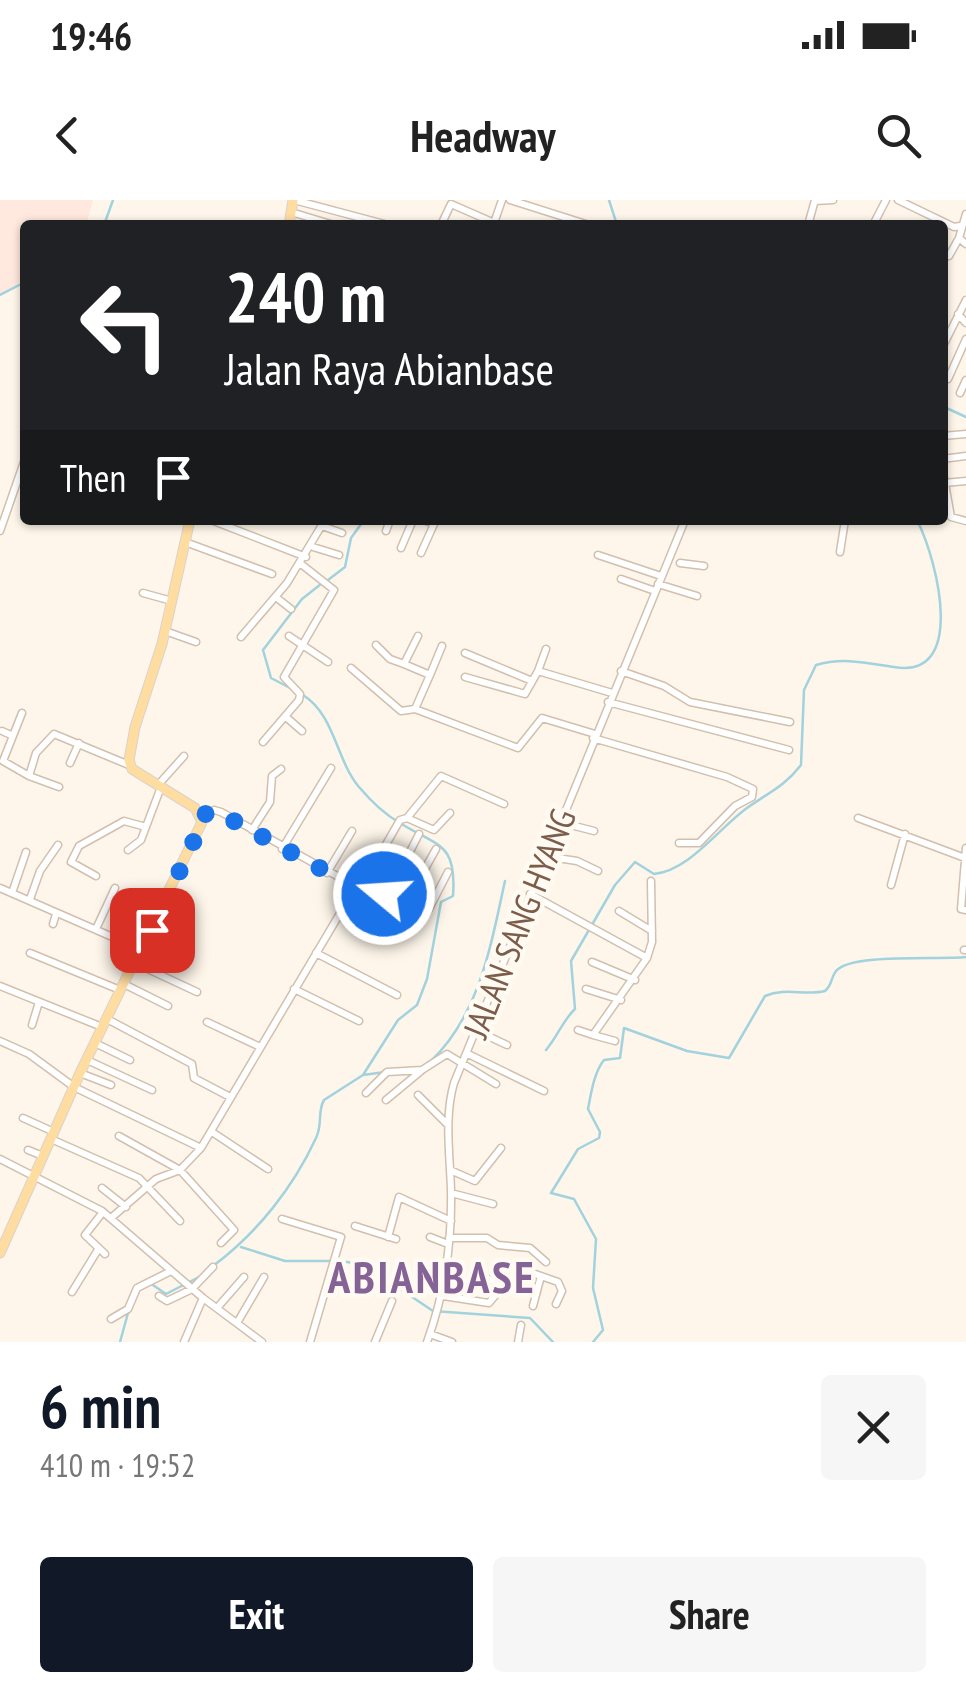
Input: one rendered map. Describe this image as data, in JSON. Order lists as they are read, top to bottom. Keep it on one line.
{"streets":{"street":["JALAN SANG HYANG"]},"districts":["ABIANBASE"],"page":{"status":"19:46","header":"Headway","turn":["240 m","Jalan Raya Abianbase"],"then":"Then","heading":["6 min","410 m · 19:52"],"buttons":["Exit","Share"]}}
